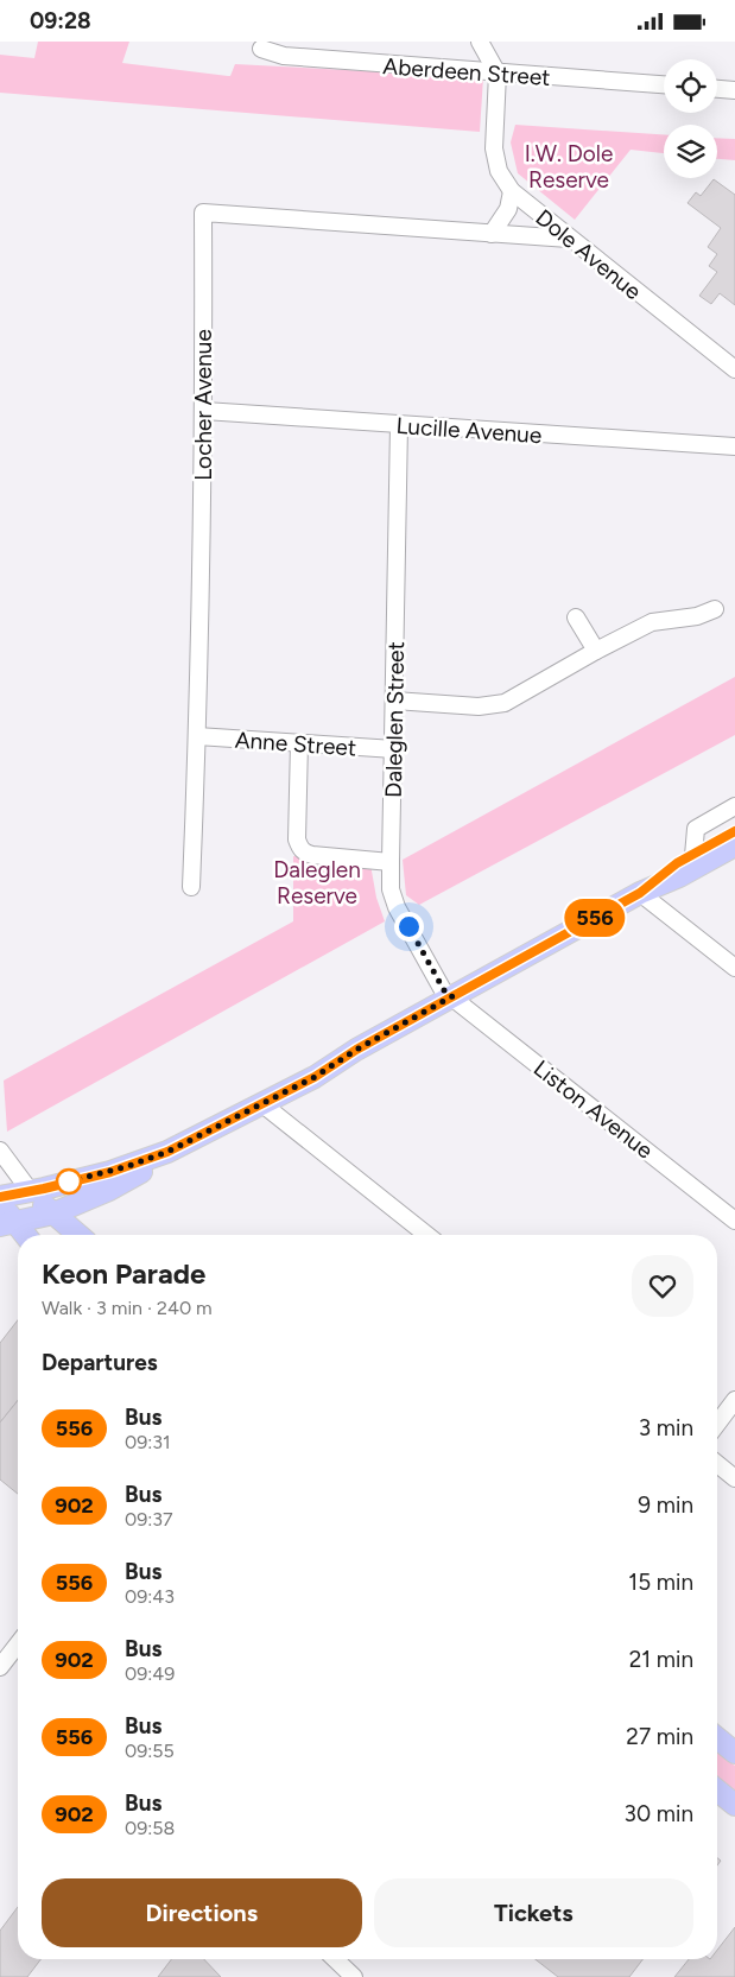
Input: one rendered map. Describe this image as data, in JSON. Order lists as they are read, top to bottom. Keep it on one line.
{"streets":{"street":["Aberdeen Street","Dole Avenue","Locher Avenue","Lucille Avenue","Daleglen Street","Anne Street","Liston Avenue"]},"crossings":[["Aberdeen Street","Dole Avenue"],["Dole Avenue","Locher Avenue"],["Locher Avenue","Lucille Avenue"],["Locher Avenue","Anne Street"],["Lucille Avenue","Daleglen Street"],["Daleglen Street","Anne Street"],["Daleglen Street","Liston Avenue"]],"parks":["I.W. Dole Reserve","Daleglen Reserve"],"lines":["bus line 556"],"page":{"status":"09:28","on_map":"556","heading":[["Keon Parade","Walk · 3 min · 240 m"],"Departures"],"list":[{"mark":"556","name":"Bus","note":"09:31","value":"3 min"},{"mark":"902","name":"Bus","note":"09:37","value":"9 min"},{"mark":"556","name":"Bus","note":"09:43","value":"15 min"},{"mark":"902","name":"Bus","note":"09:49","value":"21 min"},{"mark":"556","name":"Bus","note":"09:55","value":"27 min"},{"mark":"902","name":"Bus","note":"09:58","value":"30 min"}],"buttons":["Directions","Tickets"]}}
